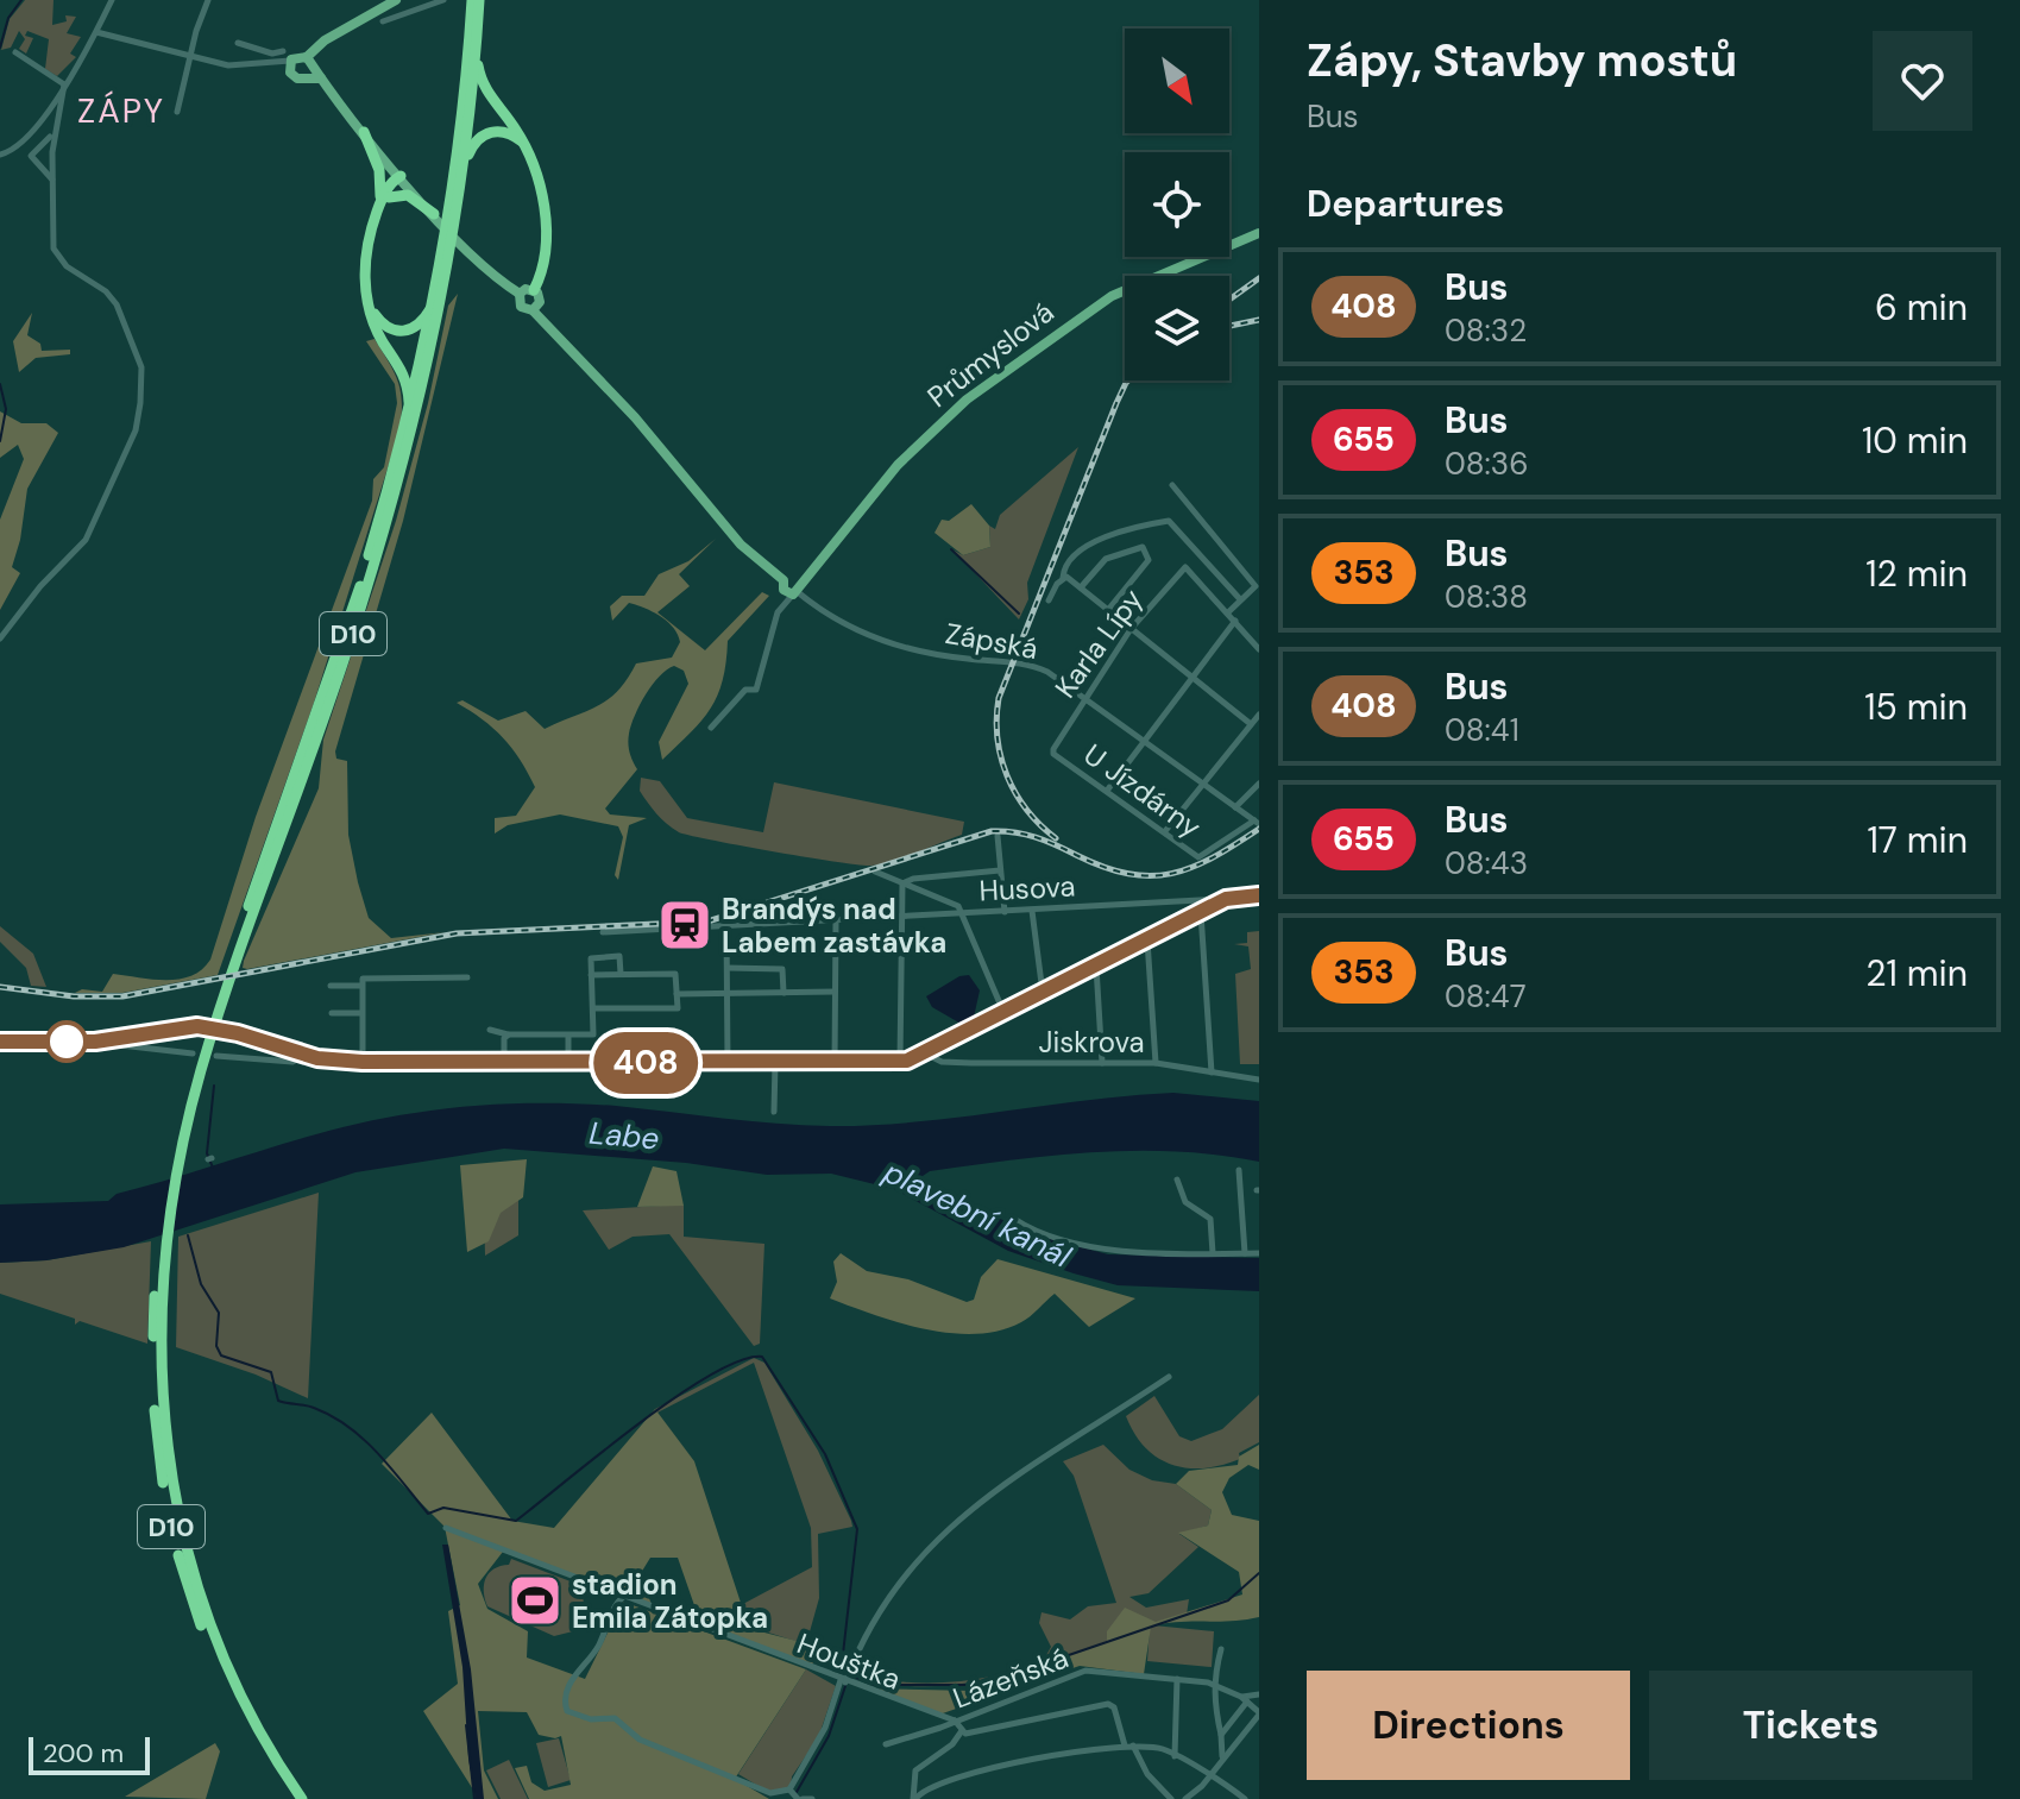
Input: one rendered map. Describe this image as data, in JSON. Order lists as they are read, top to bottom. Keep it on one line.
{"streets":{"highway":["D10"],"main road":["Průmyslová"],"street":["Zápská","Karla Lípy","U Jízdárny","Husova","Jiskrova","Houštka","Lázeňská"]},"crossings":[["Průmyslová","Zápská"],["Zápská","Karla Lípy"],["Zápská","U Jízdárny"],["Karla Lípy","U Jízdárny"],["Houštka","Lázeňská"]],"districts":["ZÁPY"],"water":["Labe","plavební kanál"],"places":{"station":["Brandýs nad Labem zastávka"],"sports":["stadion Emila Zátopka"]},"lines":["bus line 408"],"scale_bar":"200 m","north":"bottom right","page":{"on_map":"408","heading":[["Zápy, Stavby mostů","Bus"],"Departures"],"list":[{"mark":"408","name":"Bus","note":"08:32","value":"6 min"},{"mark":"655","name":"Bus","note":"08:36","value":"10 min"},{"mark":"353","name":"Bus","note":"08:38","value":"12 min"},{"mark":"408","name":"Bus","note":"08:41","value":"15 min"},{"mark":"655","name":"Bus","note":"08:43","value":"17 min"},{"mark":"353","name":"Bus","note":"08:47","value":"21 min"}],"buttons":["Directions","Tickets"],"scale":"200 m"}}
